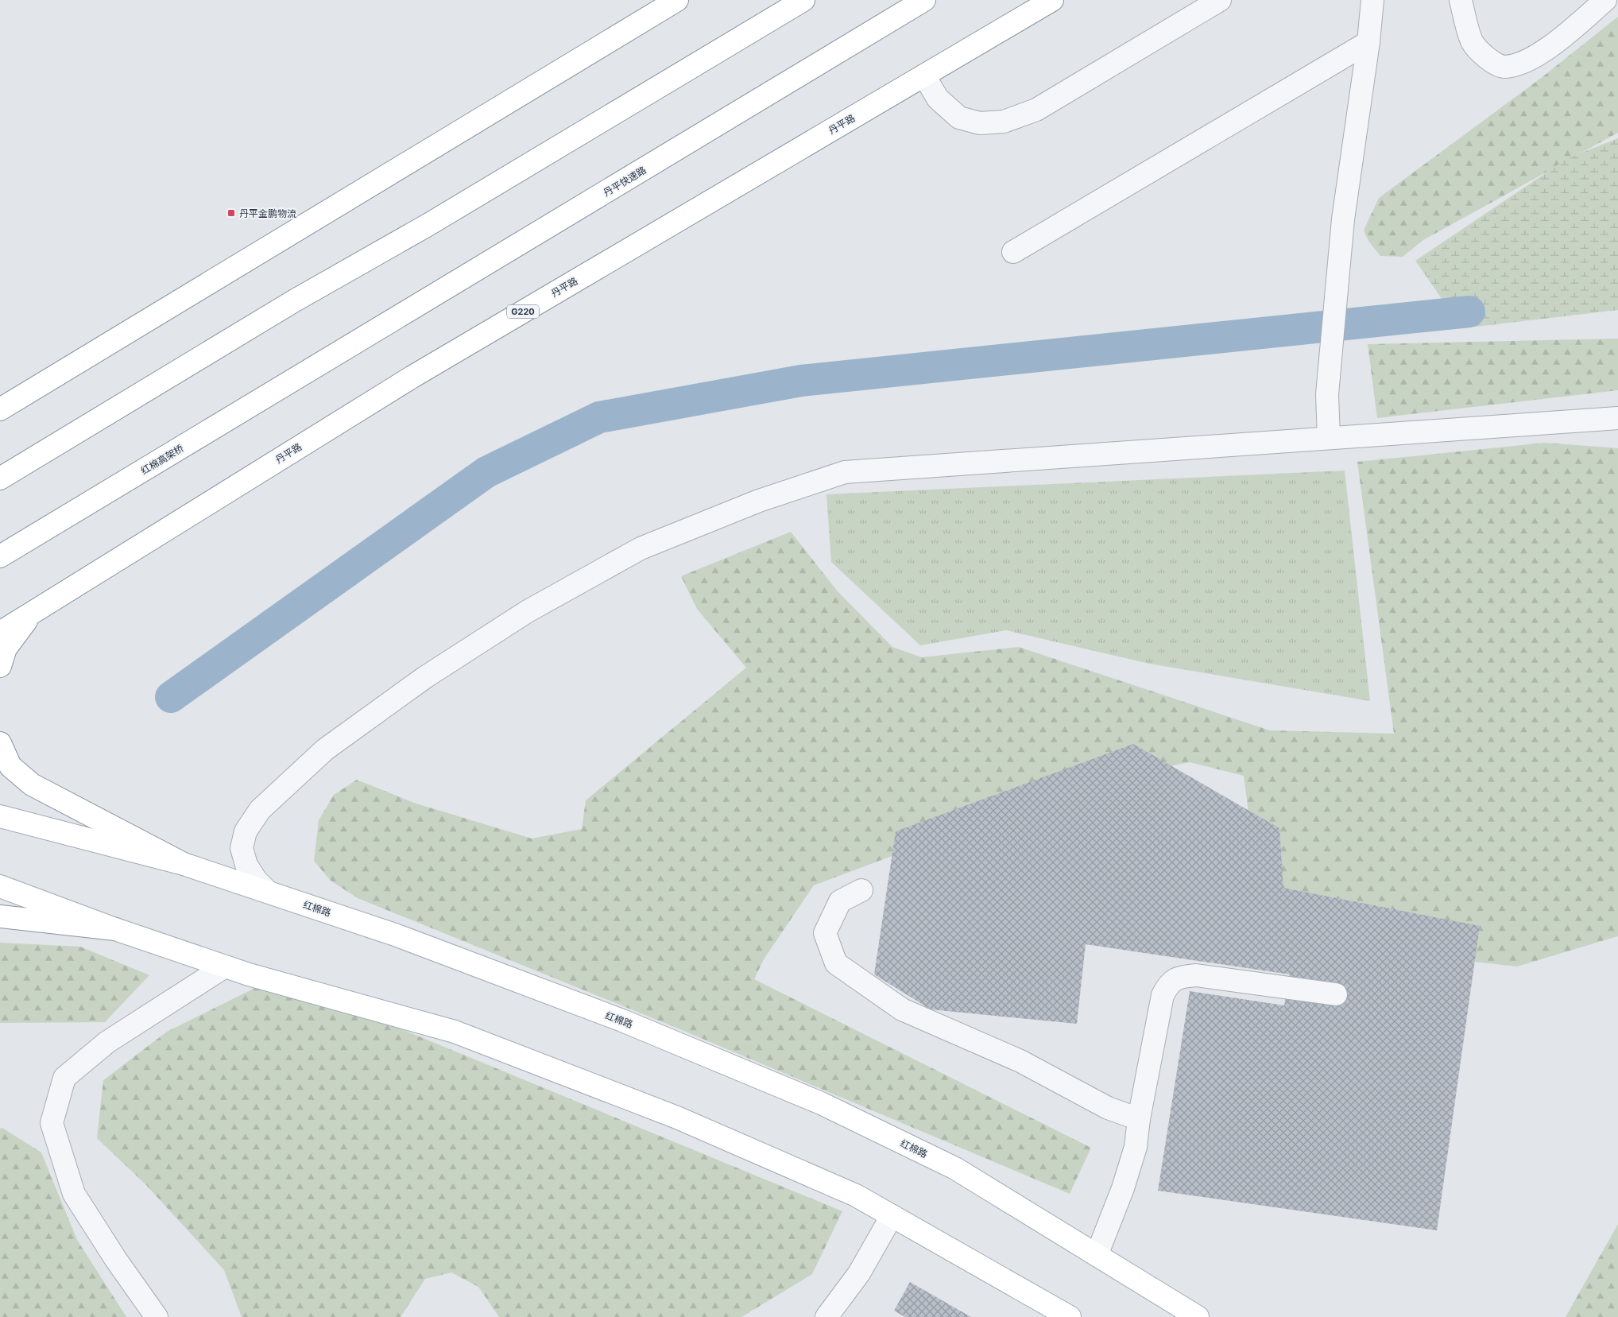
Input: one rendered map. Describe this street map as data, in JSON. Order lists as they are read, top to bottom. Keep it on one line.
{"streets":{"main road":["丹平路","丹平快速路","G220","红棉高架桥","红棉路"]},"crossings":[["丹平快速路","红棉高架桥"]],"places":{"transit":["丹平金鹏物流"]}}
